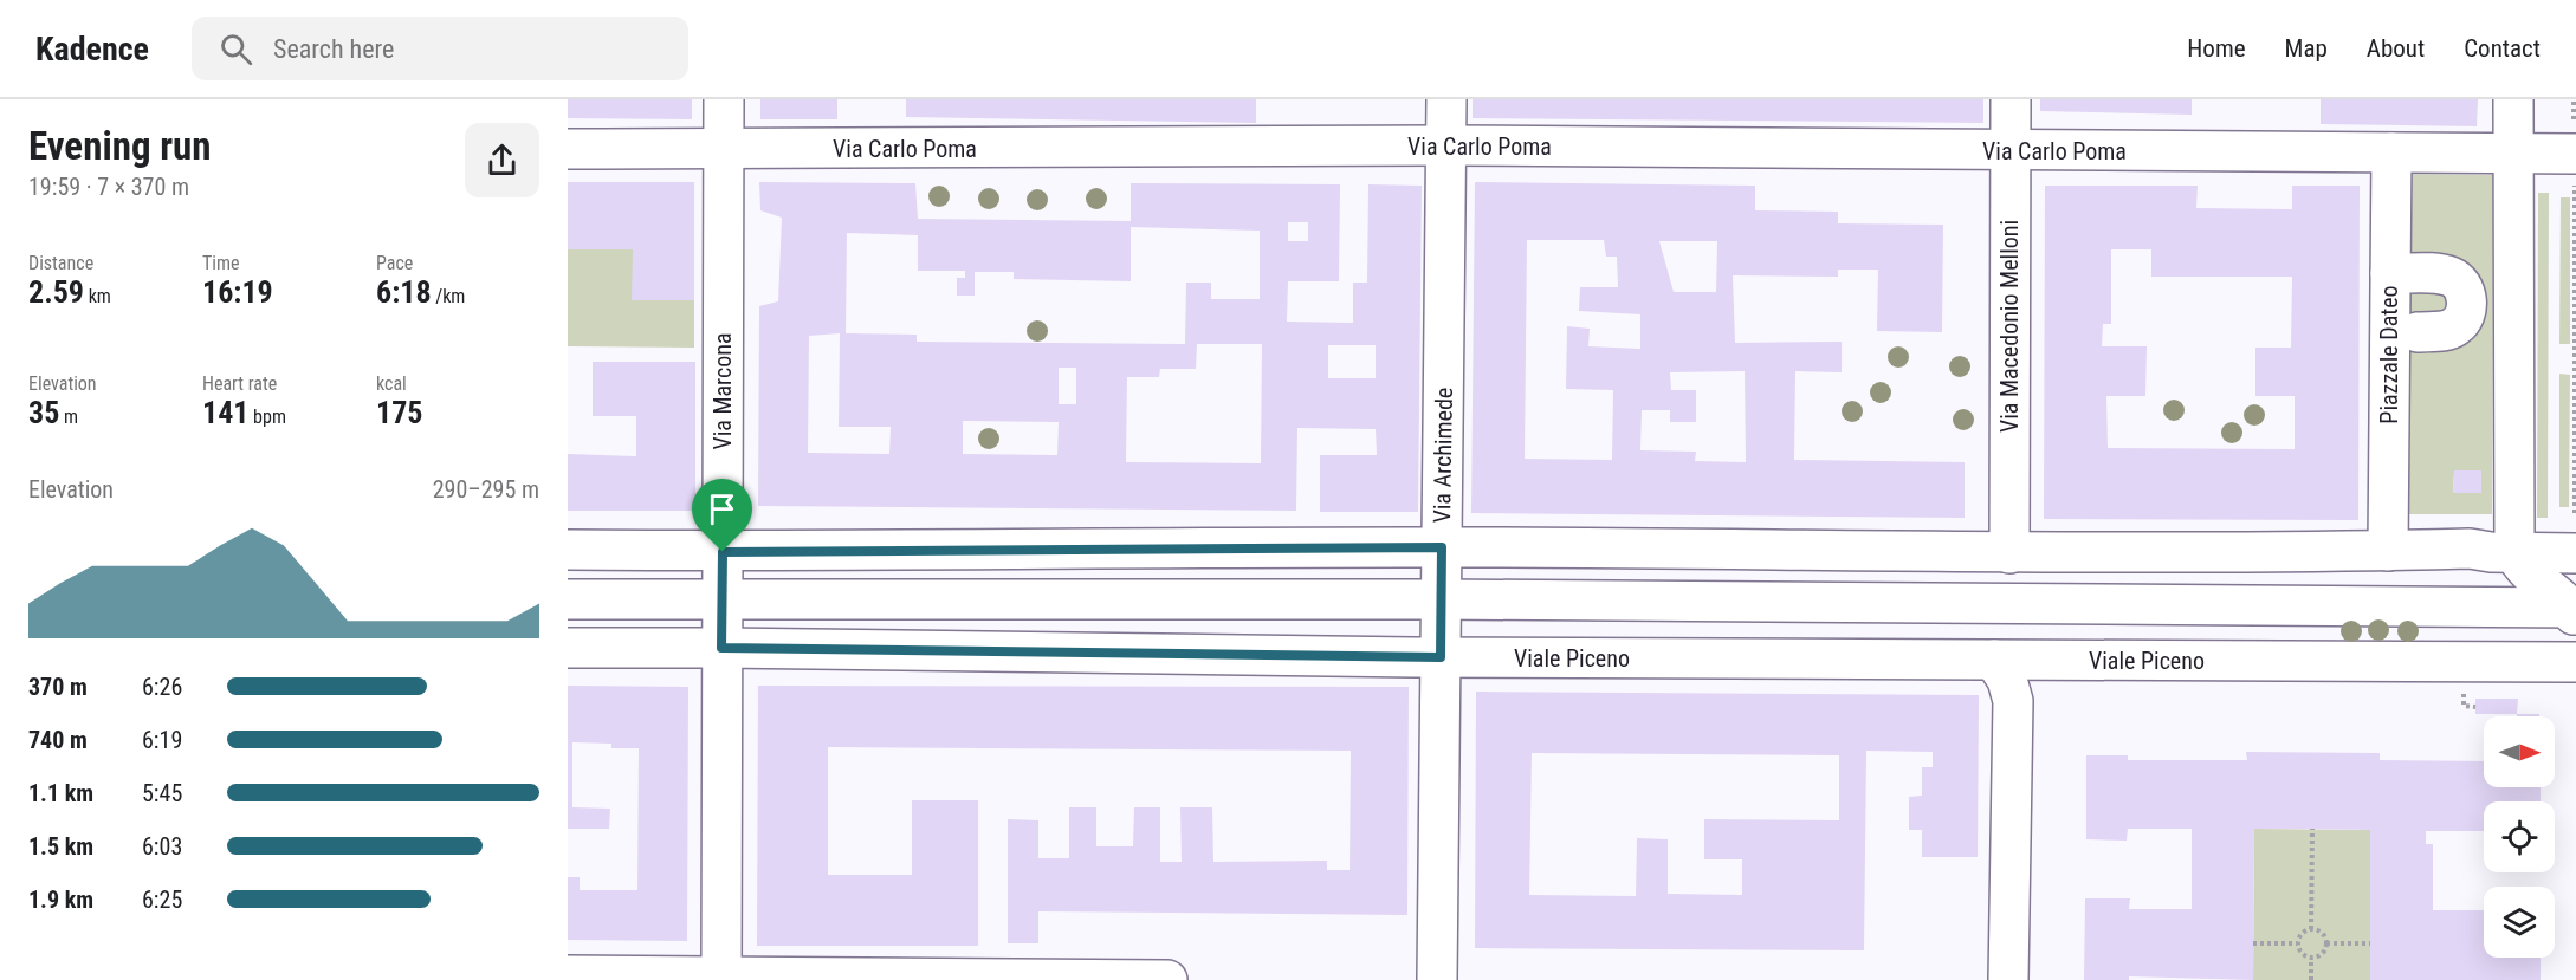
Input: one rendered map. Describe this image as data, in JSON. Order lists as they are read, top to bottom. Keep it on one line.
{"streets":{"street":["Via Carlo Poma","Via Macedonio Melloni","Piazzale Dateo","Via Marcona","Via Archimede","Viale Piceno"]},"crossings":[["Via Carlo Poma","Via Macedonio Melloni"],["Via Carlo Poma","Piazzale Dateo"],["Via Carlo Poma","Via Marcona"],["Via Carlo Poma","Via Archimede"],["Via Marcona","Viale Piceno"],["Via Archimede","Viale Piceno"]],"north":"right","page":{"header":"Kadence","search":"Search here","nav":["Home","Map","About","Contact"],"heading":["Evening run","19:59 · 7 × 370 m"],"stats":[["Distance","2.59 km"],["Time","16:19"],["Pace","6:18 /km"],["Elevation","35 m"],["Heart rate","141 bpm"],["kcal","175"]],"chart":["Elevation","290–295 m"],"list":[{"name":"370 m","note":"6:26"},{"name":"740 m","note":"6:19"},{"name":"1.1 km","note":"5:45"},{"name":"1.5 km","note":"6:03"},{"name":"1.9 km","note":"6:25"}]}}
